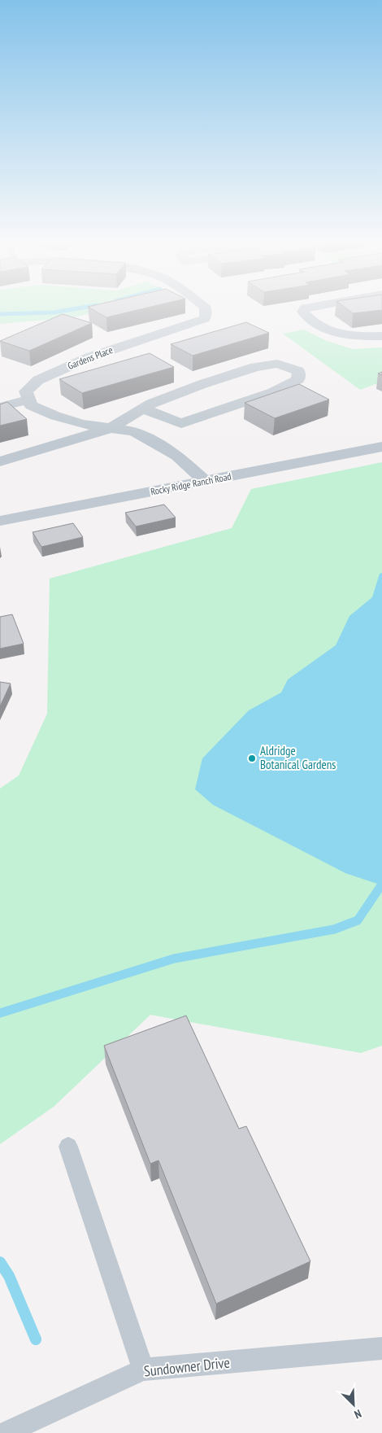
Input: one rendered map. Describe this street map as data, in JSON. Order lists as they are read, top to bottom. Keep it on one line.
{"streets":{"street":["Gardens Place","Rocky Ridge Ranch Road"],"lane":["Sundowner Drive"]},"places":["Aldridge Botanical Gardens"],"north":"bottom right"}
